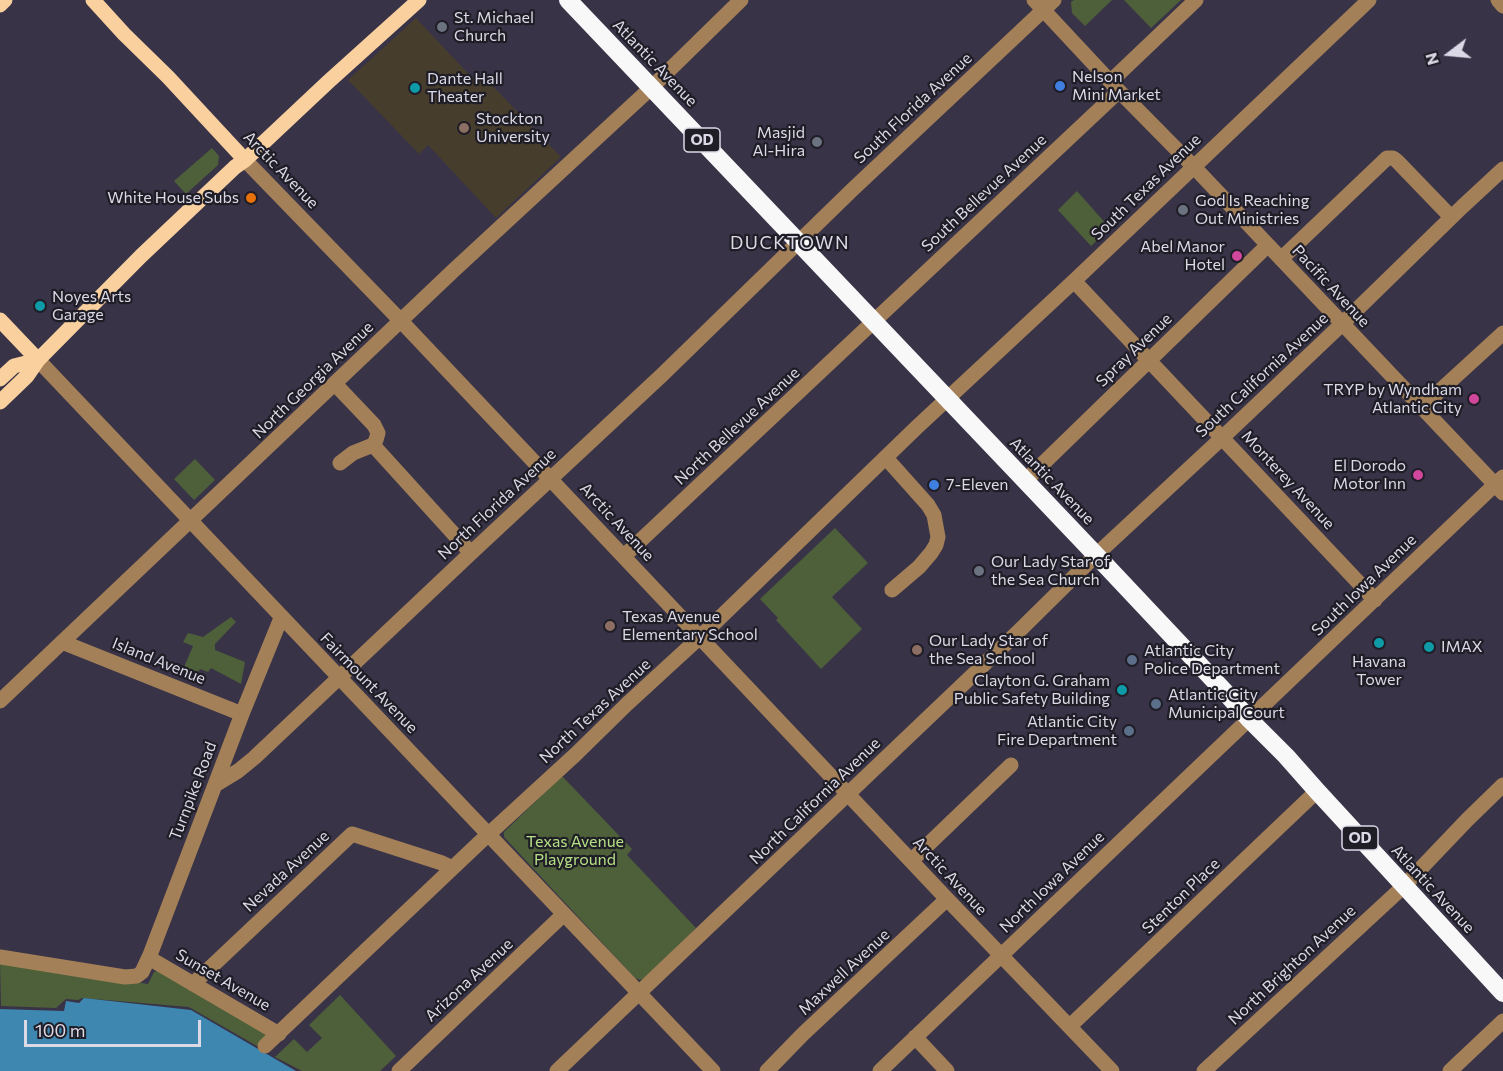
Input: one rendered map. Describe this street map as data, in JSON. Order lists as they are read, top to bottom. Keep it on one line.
{"streets":{"highway":["Atlantic Avenue","OD"],"main road":["Arctic Avenue","Fairmount Avenue"],"street":["South Florida Avenue","South Texas Avenue","South Bellevue Avenue","Pacific Avenue","Spray Avenue","South California Avenue","North Georgia Avenue","North Bellevue Avenue","Monterey Avenue","North Florida Avenue","South Iowa Avenue","Island Avenue","North Texas Avenue","Turnpike Road","North California Avenue","Nevada Avenue","North Iowa Avenue","Stenton Place","North Brighton Avenue","Maxwell Avenue","Sunset Avenue","Arizona Avenue"]},"crossings":[["Atlantic Avenue","South Florida Avenue"],["Atlantic Avenue","South Texas Avenue"],["Atlantic Avenue","South Bellevue Avenue"],["Atlantic Avenue","Spray Avenue"],["Atlantic Avenue","South California Avenue"],["Atlantic Avenue","North Georgia Avenue"],["Atlantic Avenue","North Bellevue Avenue"],["Atlantic Avenue","North Florida Avenue"],["Atlantic Avenue","South Iowa Avenue"],["Atlantic Avenue","North Texas Avenue"],["Atlantic Avenue","North California Avenue"],["Atlantic Avenue","North Iowa Avenue"],["Atlantic Avenue","Stenton Place"],["Atlantic Avenue","North Brighton Avenue"],["South Florida Avenue","Pacific Avenue"],["South Florida Avenue","North Florida Avenue"],["Arctic Avenue","North Georgia Avenue"],["Arctic Avenue","North Bellevue Avenue"],["Arctic Avenue","North Florida Avenue"],["Arctic Avenue","North Texas Avenue"],["Arctic Avenue","North California Avenue"],["Arctic Avenue","North Iowa Avenue"],["Arctic Avenue","Stenton Place"],["Arctic Avenue","Maxwell Avenue"],["South Texas Avenue","Pacific Avenue"],["South Texas Avenue","Monterey Avenue"],["South Texas Avenue","North Texas Avenue"],["South Bellevue Avenue","Pacific Avenue"],["South Bellevue Avenue","North Bellevue Avenue"],["Pacific Avenue","Spray Avenue"],["Pacific Avenue","South California Avenue"],["Pacific Avenue","South Iowa Avenue"],["Spray Avenue","Monterey Avenue"],["South California Avenue","Monterey Avenue"],["South California Avenue","North California Avenue"],["North Georgia Avenue","Island Avenue"],["North Georgia Avenue","Fairmount Avenue"],["Monterey Avenue","South Iowa Avenue"],["North Florida Avenue","Fairmount Avenue"],["North Florida Avenue","Turnpike Road"],["South Iowa Avenue","North Iowa Avenue"],["Island Avenue","Turnpike Road"],["Fairmount Avenue","North Texas Avenue"],["Fairmount Avenue","Turnpike Road"],["Fairmount Avenue","North California Avenue"],["Fairmount Avenue","Arizona Avenue"],["North Texas Avenue","Nevada Avenue"],["North Texas Avenue","Sunset Avenue"],["Turnpike Road","Sunset Avenue"],["Nevada Avenue","Sunset Avenue"]],"districts":["DUCKTOWN"],"parks":["Texas Avenue Playground"],"places":["St. Michael Church","Nelson Mini Market","Dante Hall Theater","Stockton University","Masjid Al-Hira","White House Subs","God Is Reaching Out Ministries","Abel Manor Hotel","Noyes Arts Garage","TRYP by Wyndham Atlantic City","El Dorodo Motor Inn","7-Eleven","Our Lady Star of the Sea Church","Texas Avenue Elementary School","Havana Tower","IMAX","Our Lady Star of the Sea School","Atlantic City Police Department","Clayton G. Graham Public Safety Building","Atlantic City Municipal Court","Atlantic City Fire Department"],"scale_bar":"100 m","north":"left"}
